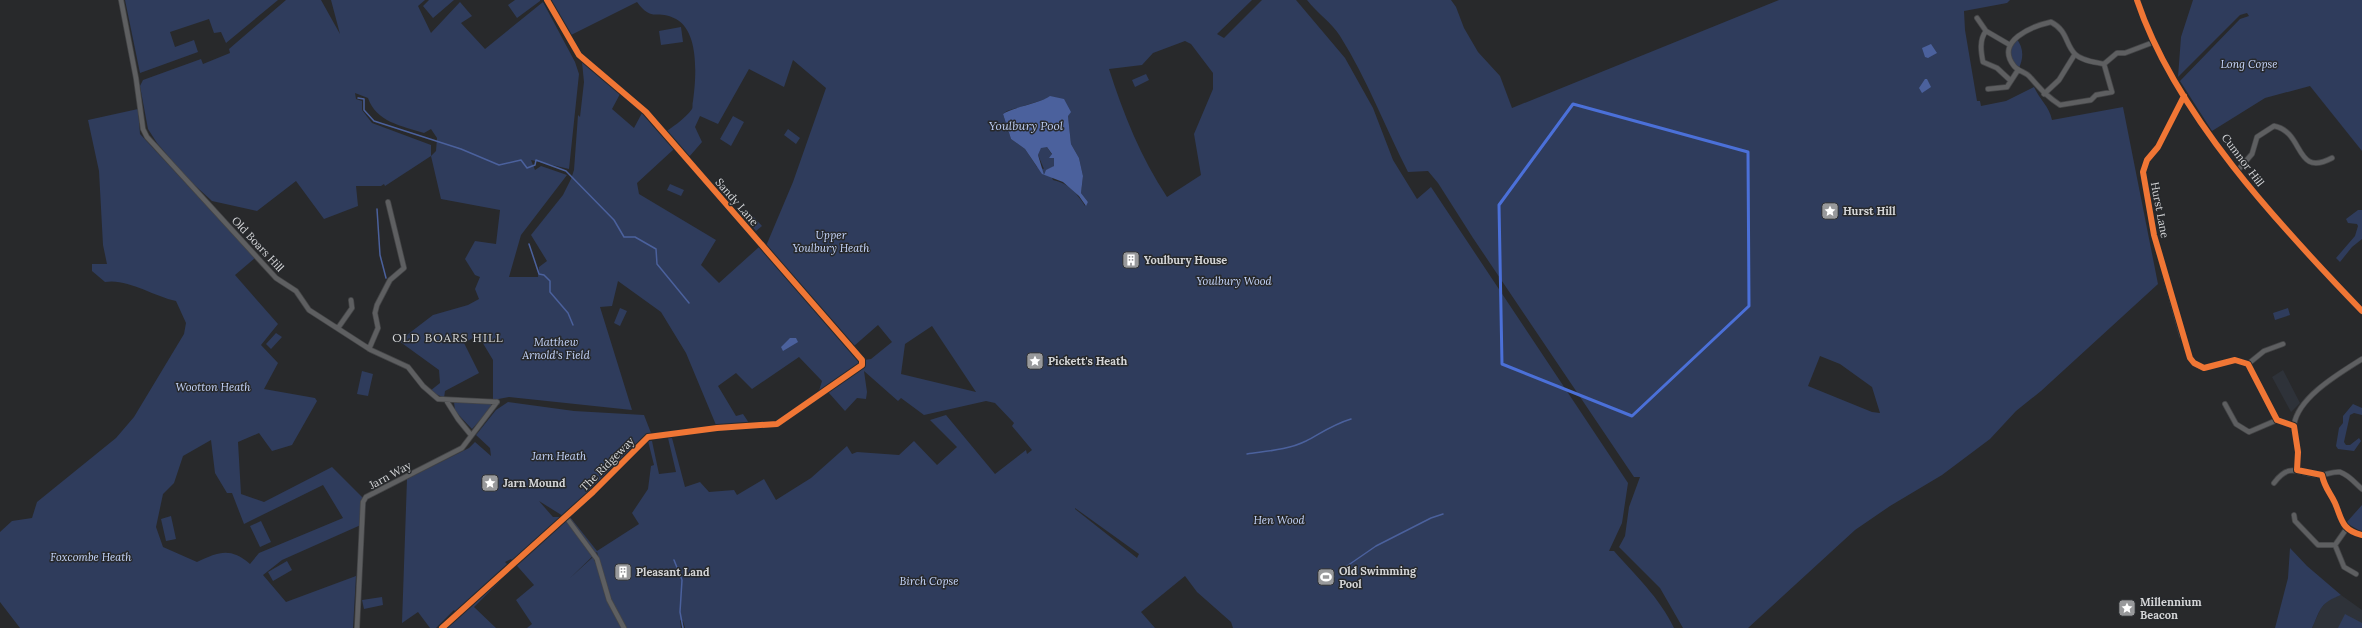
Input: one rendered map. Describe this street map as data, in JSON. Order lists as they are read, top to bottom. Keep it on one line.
{"streets":{"street":["Cumnor Hill","Sandy Lane","Hurst Lane","Old Boars Hill","The Ridgeway","Jarn Way"]},"crossings":[["Cumnor Hill","Hurst Lane"],["Sandy Lane","The Ridgeway"]],"districts":["OLD BOARS HILL"],"water":["Youlbury Pool"],"parks":["Long Copse","Upper Youlbury Heath","Youlbury Wood","Matthew Arnold's Field","Wootton Heath","Jarn Heath","Hen Wood","Foxcombe Heath","Birch Copse"],"places":{"place":["Hurst Hill","Pickett's Heath","Jarn Mound","Millennium Beacon"],"building":["Youlbury House","Pleasant Land"],"sports":["Old Swimming Pool"]}}
